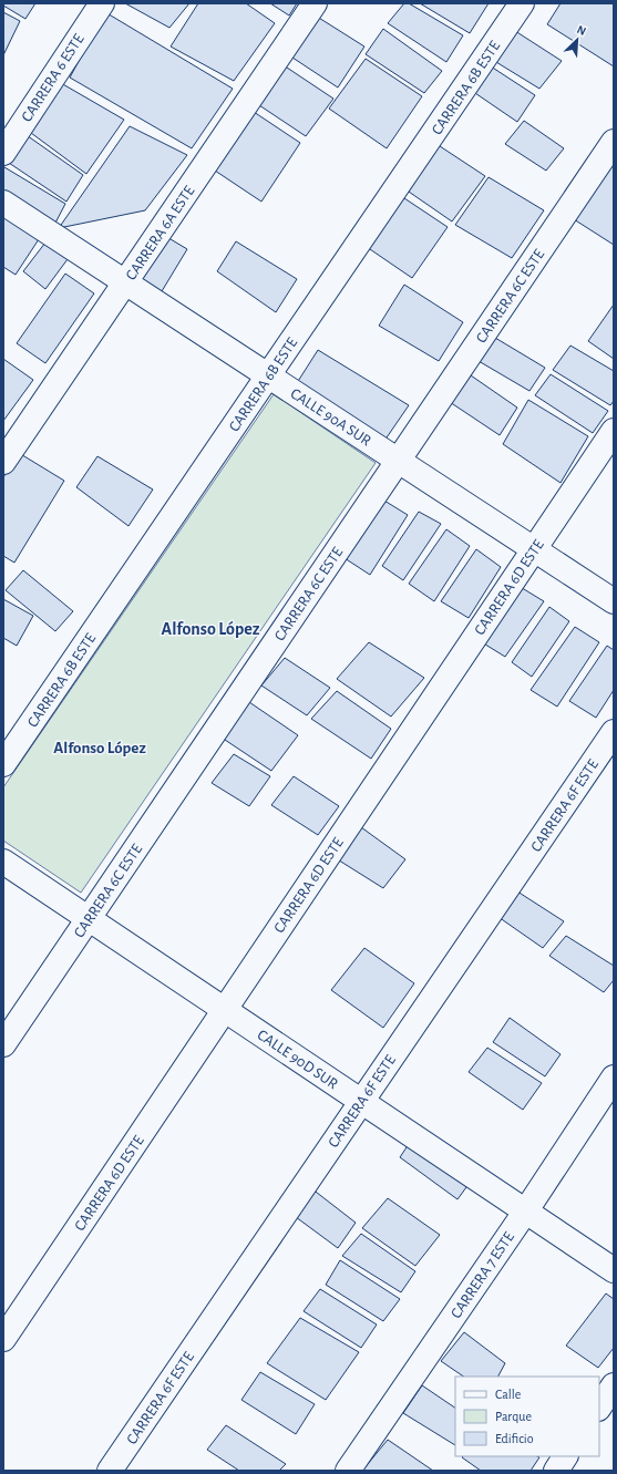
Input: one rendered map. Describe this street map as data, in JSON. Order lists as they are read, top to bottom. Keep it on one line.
{"streets":{"street":["CARRERA 6 ESTE","CARRERA 6B ESTE","CARRERA 6A ESTE","CARRERA 6C ESTE","CALLE 90A SUR","CARRERA 6D ESTE","CARRERA 6F ESTE","CALLE 90D SUR","CARRERA 7 ESTE"]},"crossings":[["CARRERA 6B ESTE","CALLE 90A SUR"],["CARRERA 6A ESTE","CALLE 90A SUR"],["CARRERA 6C ESTE","CALLE 90A SUR"],["CARRERA 6C ESTE","CALLE 90D SUR"],["CALLE 90A SUR","CARRERA 6D ESTE"],["CARRERA 6D ESTE","CALLE 90D SUR"],["CARRERA 6F ESTE","CALLE 90D SUR"],["CALLE 90D SUR","CARRERA 7 ESTE"]],"districts":["Alfonso López","Alfonso López"],"legend":["Calle","Parque","Edificio"],"north":"top right"}
